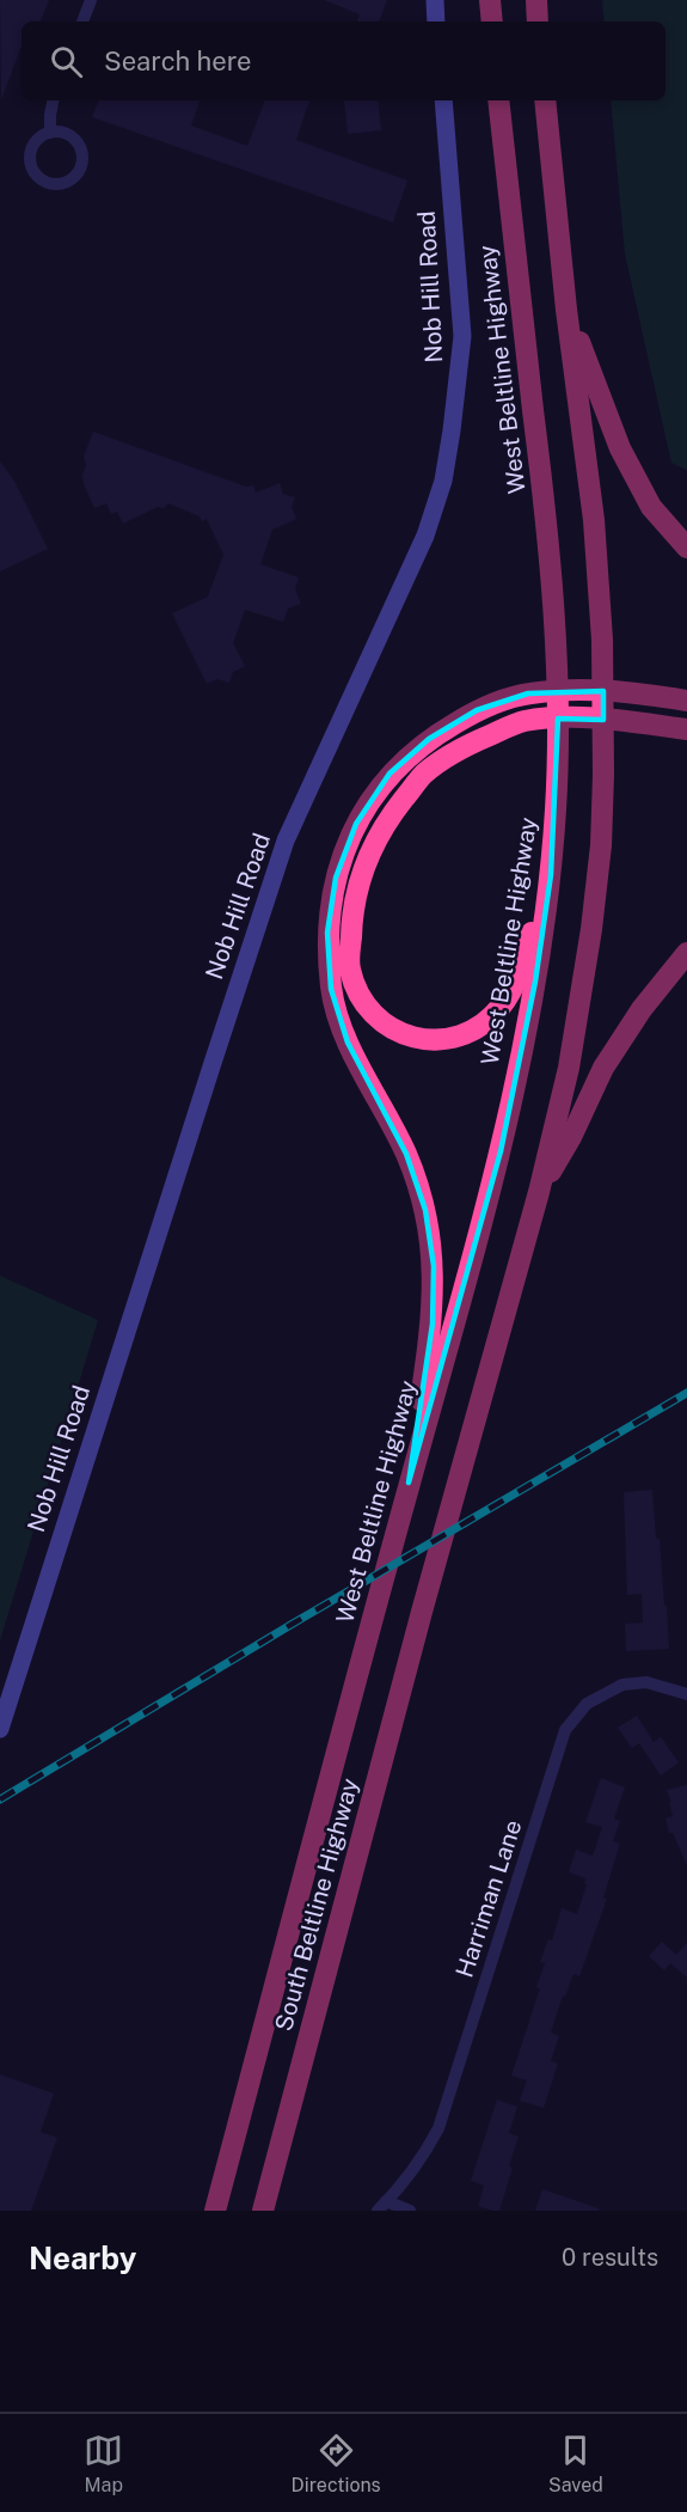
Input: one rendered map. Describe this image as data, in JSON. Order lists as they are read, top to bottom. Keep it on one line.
{"streets":{"highway":["West Beltline Highway","South Beltline Highway"],"street":["Nob Hill Road","Harriman Lane"]},"crossings":[["West Beltline Highway","South Beltline Highway"]],"page":{"search":"Search here","heading":["Nearby","0 results"],"nav":["Map","Directions","Saved"]}}
